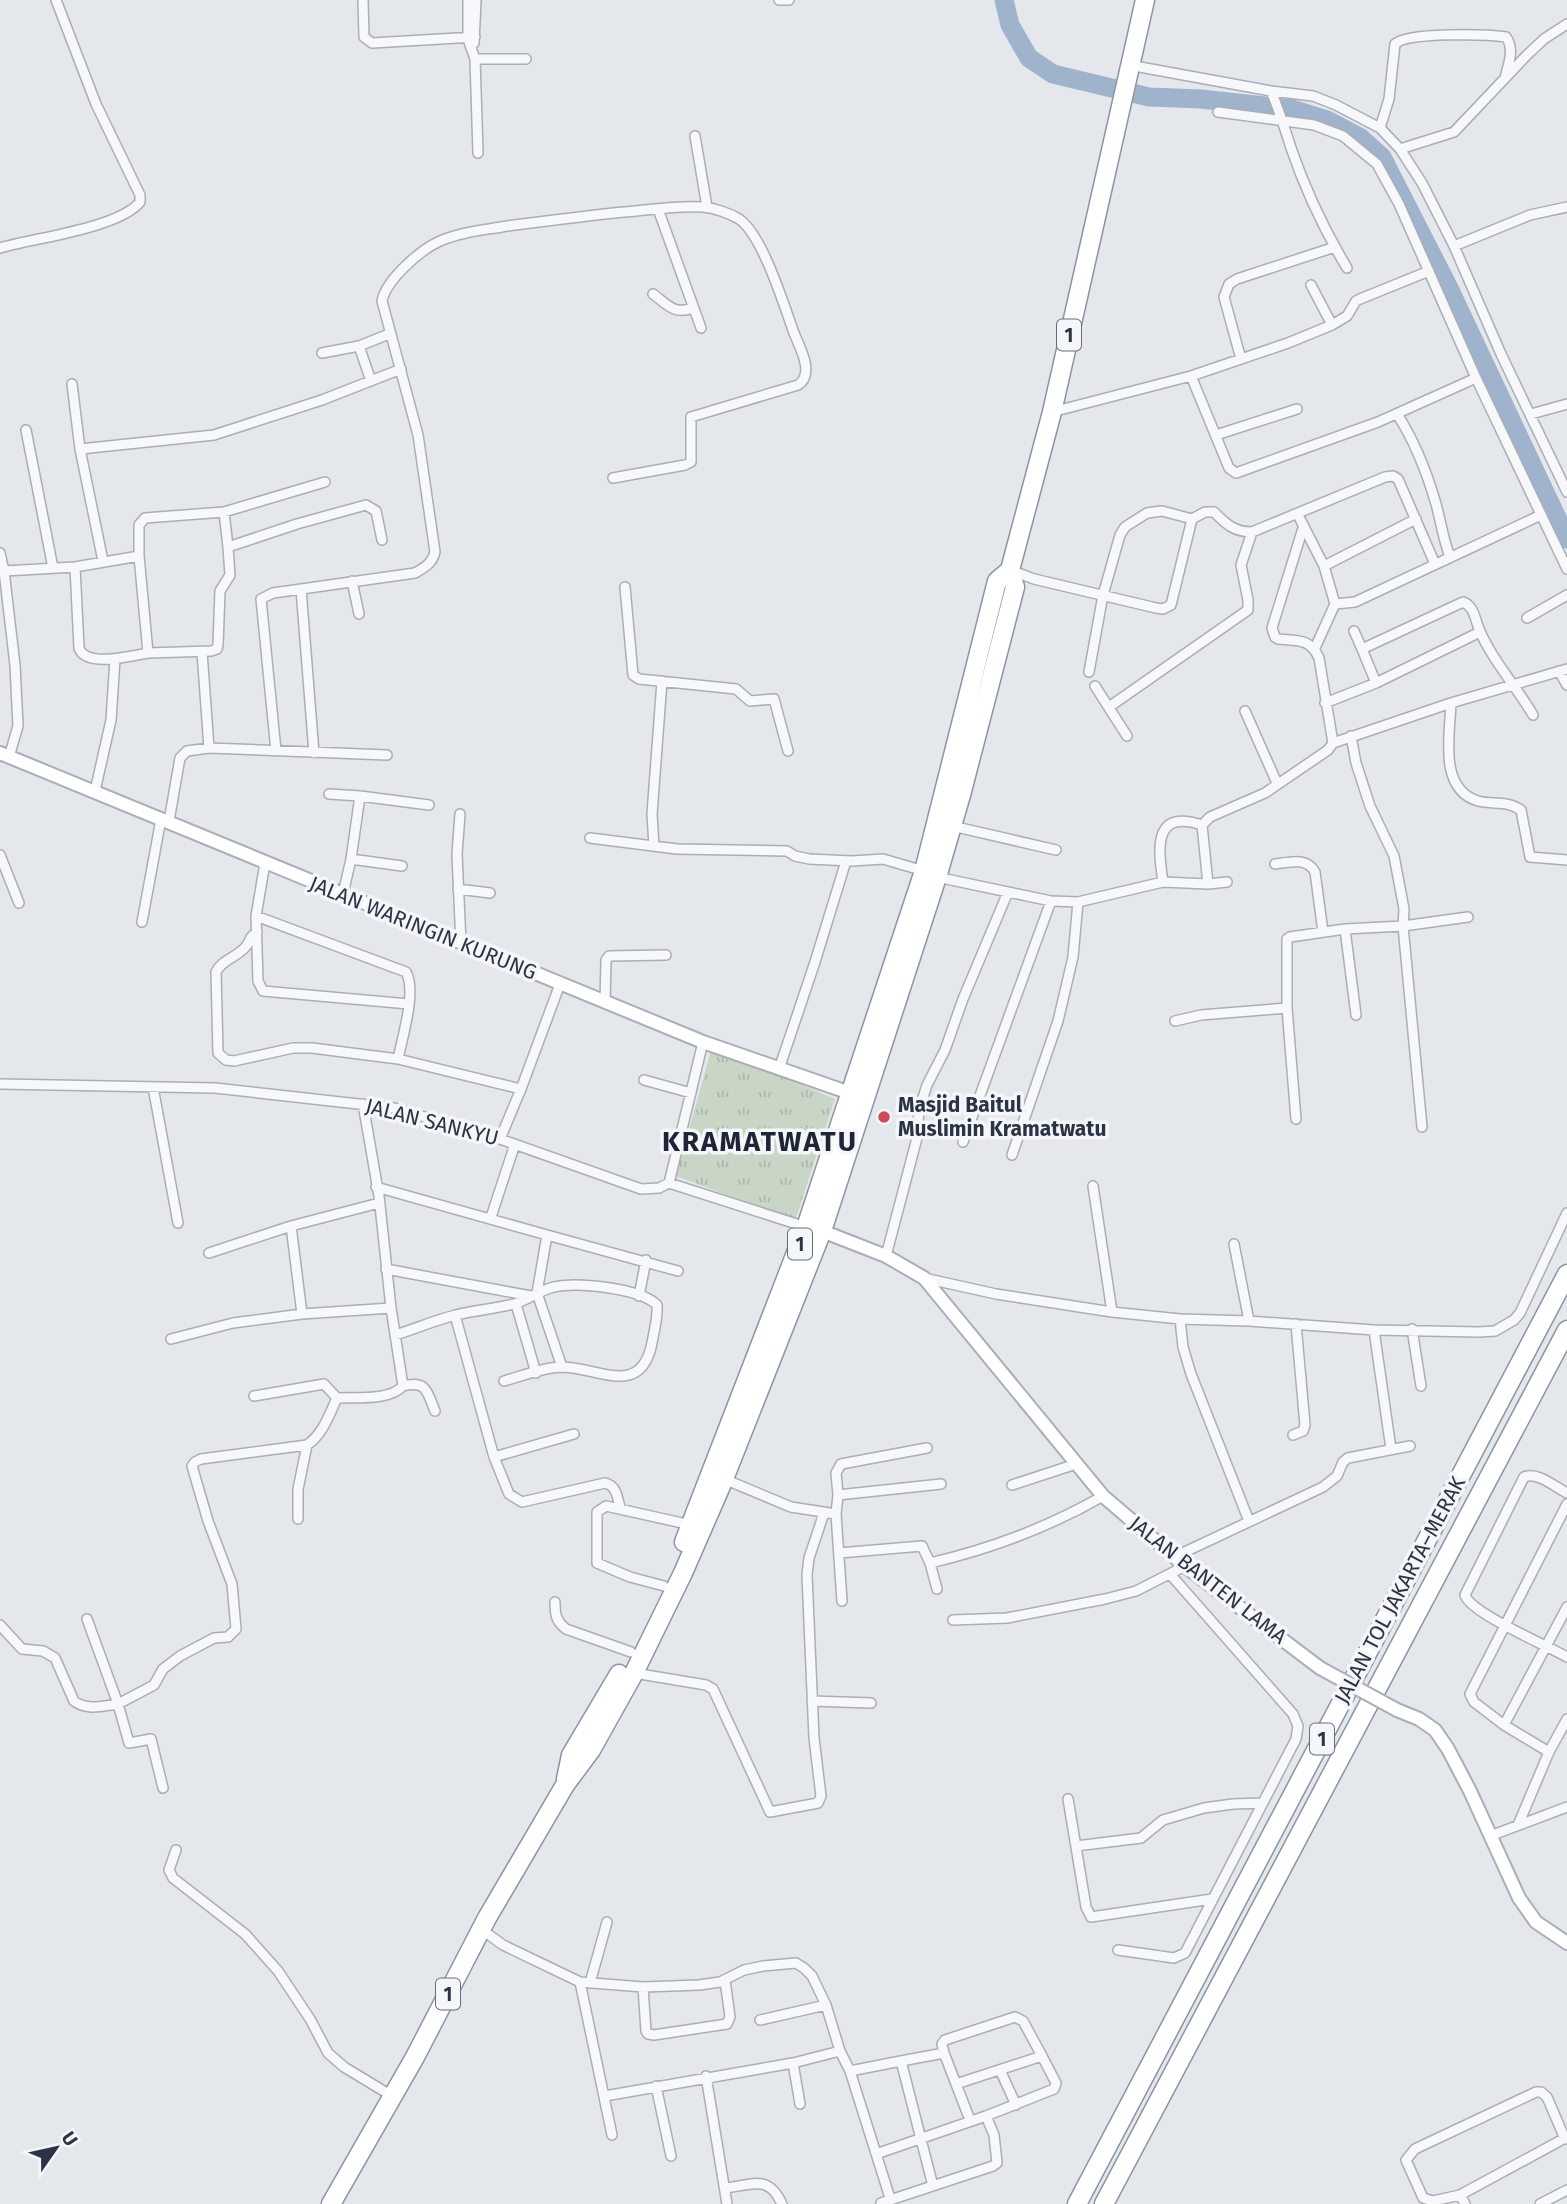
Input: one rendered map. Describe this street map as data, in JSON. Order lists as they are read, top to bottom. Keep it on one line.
{"streets":{"highway":["1","JALAN TOL JAKARTA–MERAK"],"main road":["JALAN WARINGIN KURUNG","JALAN BANTEN LAMA"],"street":["JALAN SANKYU"]},"crossings":[["1","JALAN WARINGIN KURUNG"],["1","JALAN SANKYU"],["1","JALAN BANTEN LAMA"],["JALAN SANKYU","JALAN BANTEN LAMA"]],"districts":["KRAMATWATU"],"places":["Masjid Baitul Muslimin Kramatwatu"],"north":"top right"}
